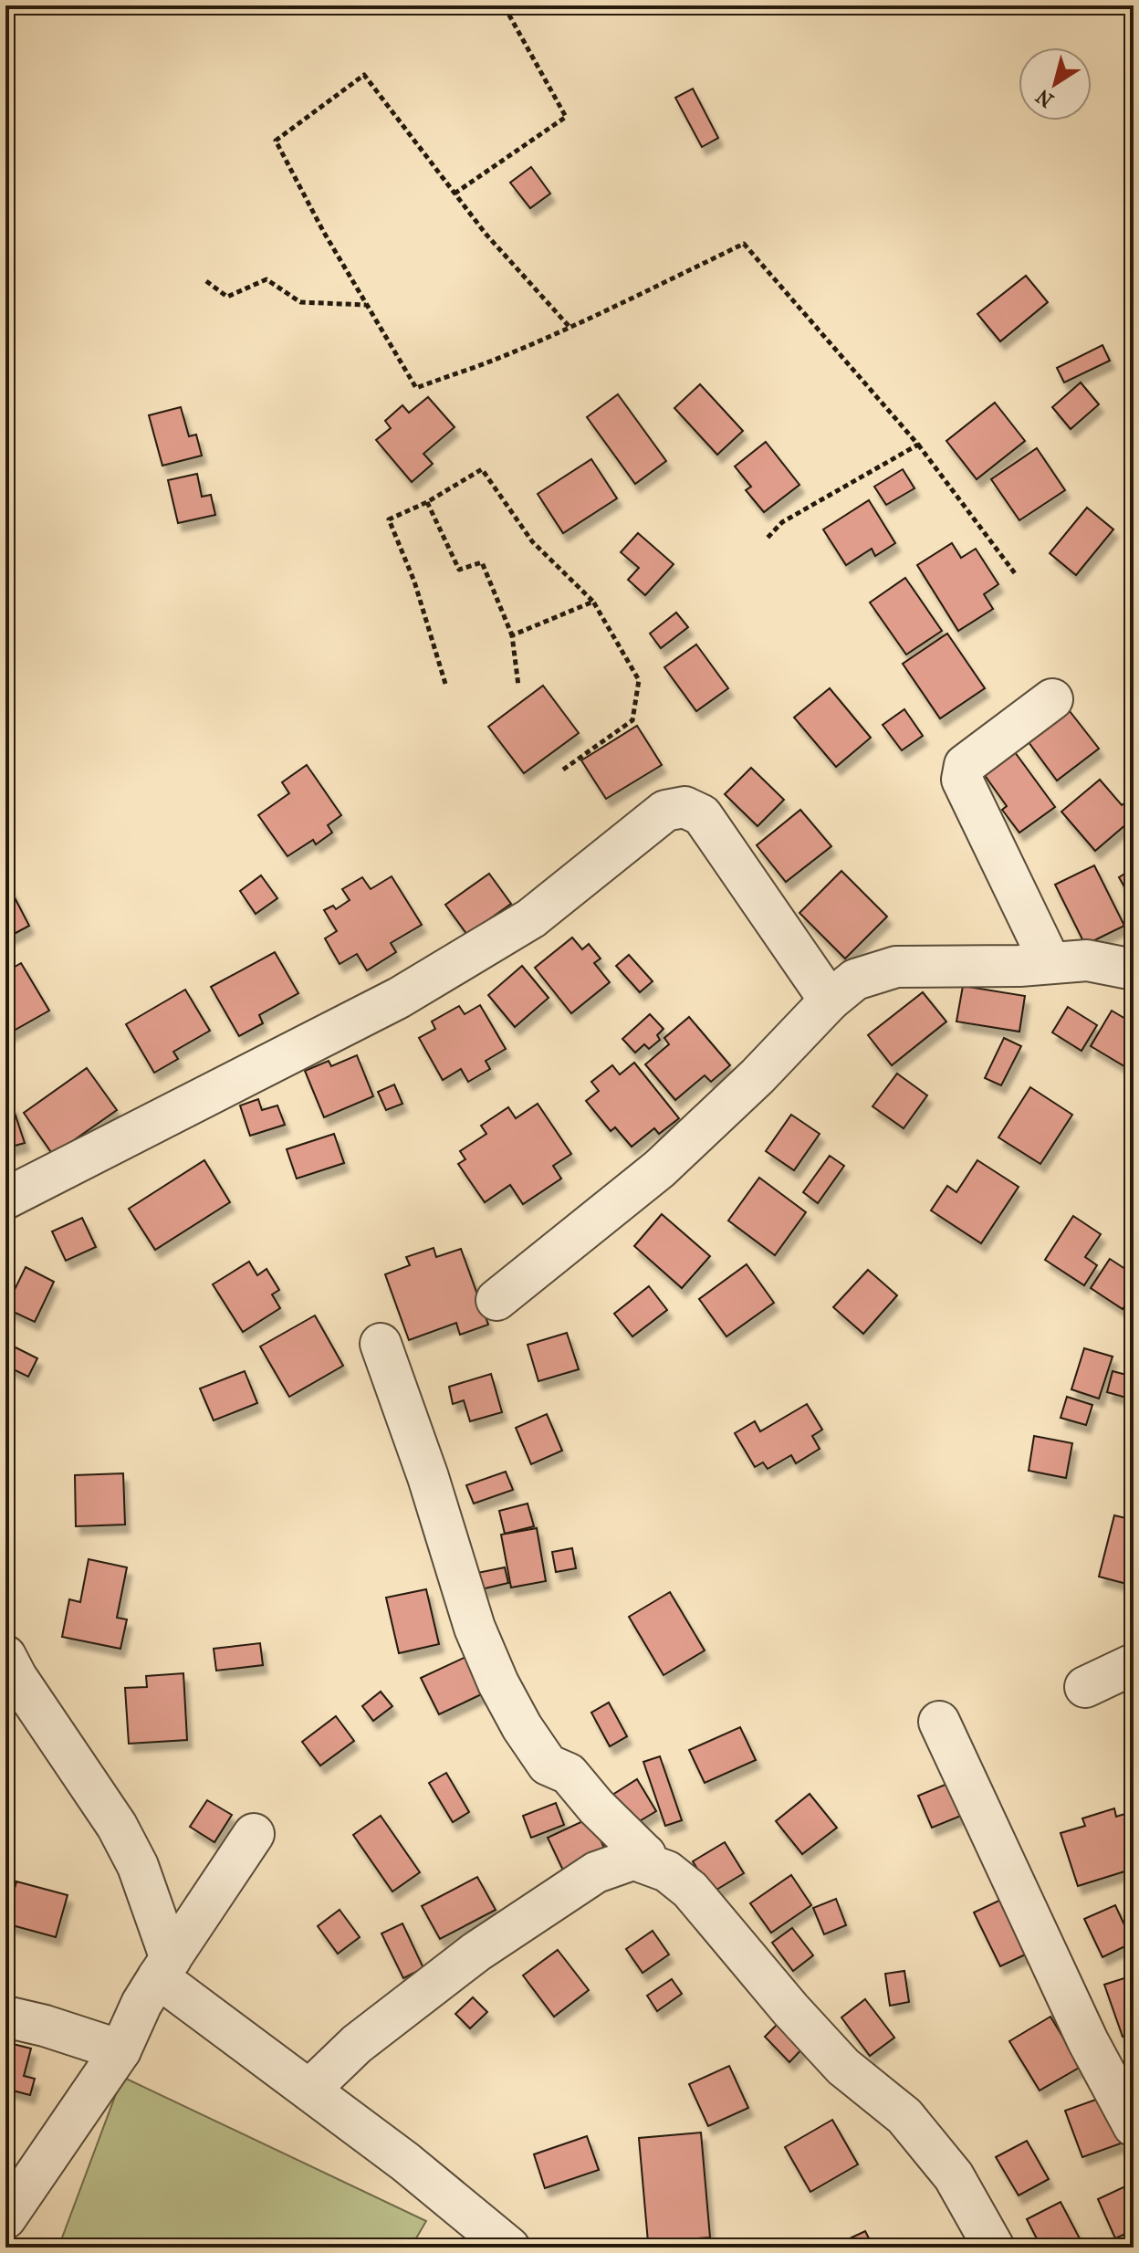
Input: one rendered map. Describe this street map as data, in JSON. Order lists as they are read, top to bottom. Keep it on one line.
{"north":"bottom left"}
